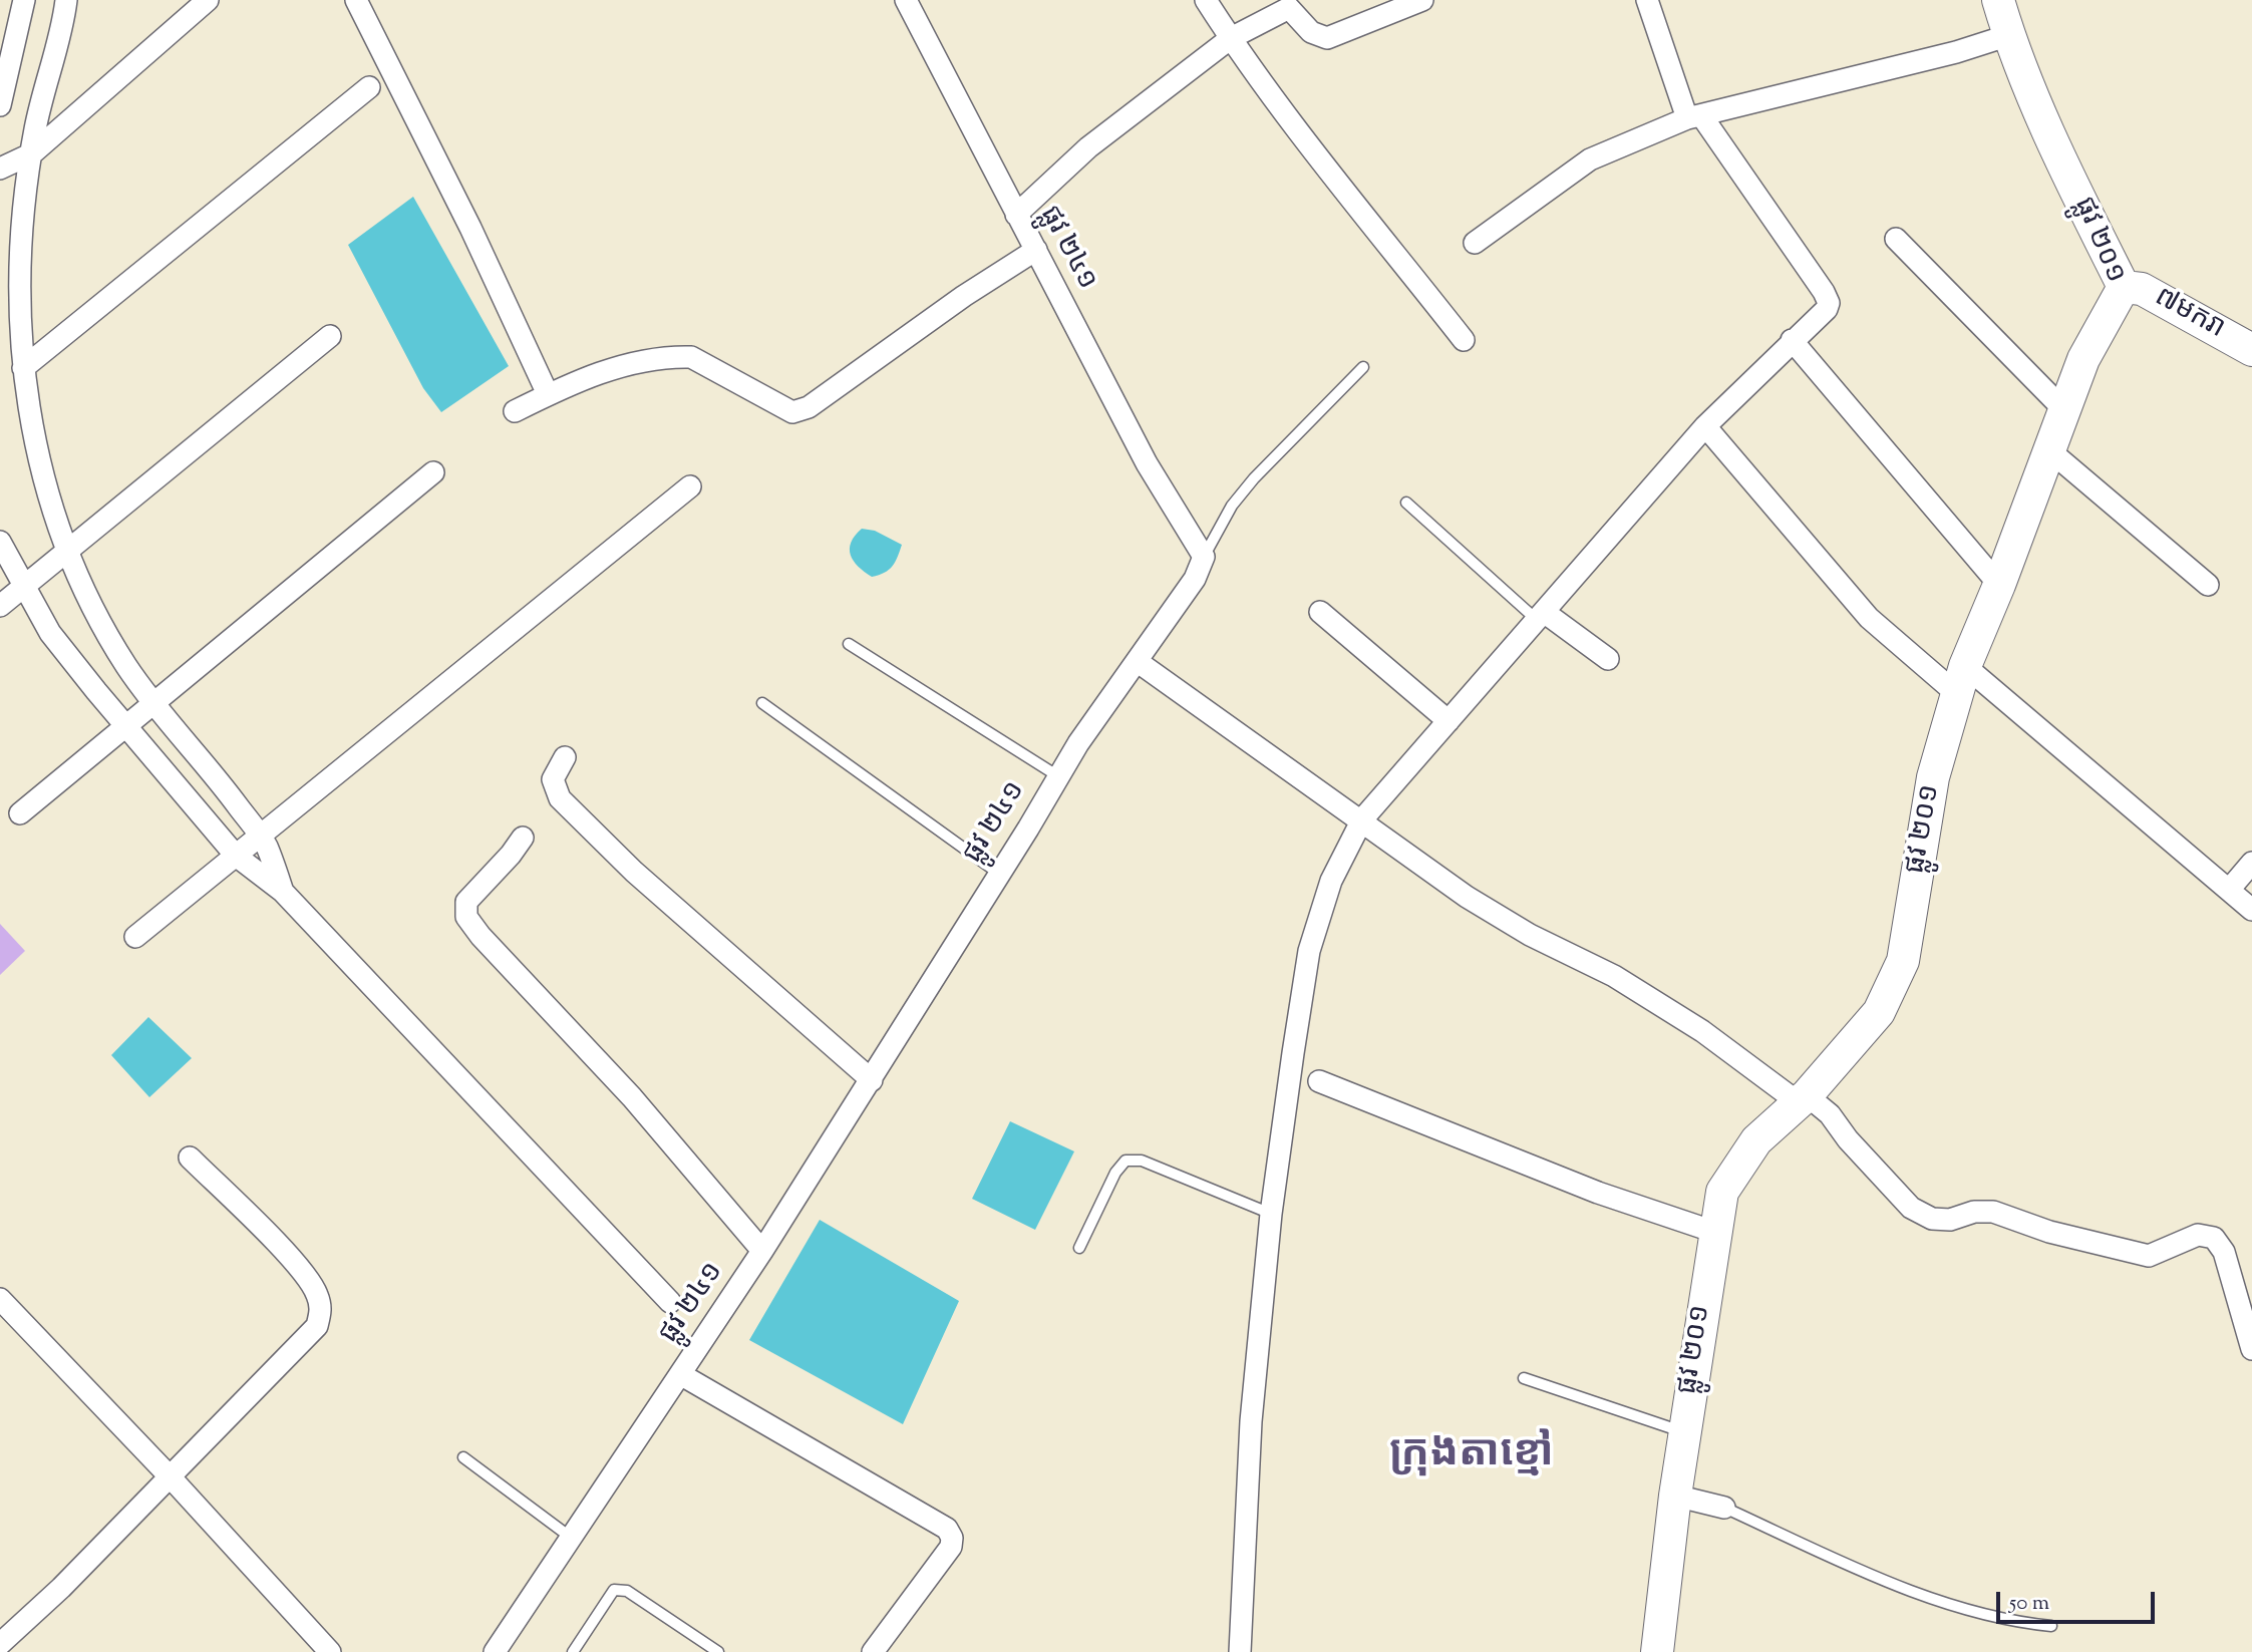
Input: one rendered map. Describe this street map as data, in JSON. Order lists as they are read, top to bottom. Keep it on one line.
{"streets":{"street":["ផ្លូវ ២០១","ផ្លូវ ២៤១","៧មករា"]},"crossings":[["ផ្លូវ ២០១","៧មករា"]],"districts":["ក្រុងតាខ្មៅ"],"scale_bar":"50 m"}
